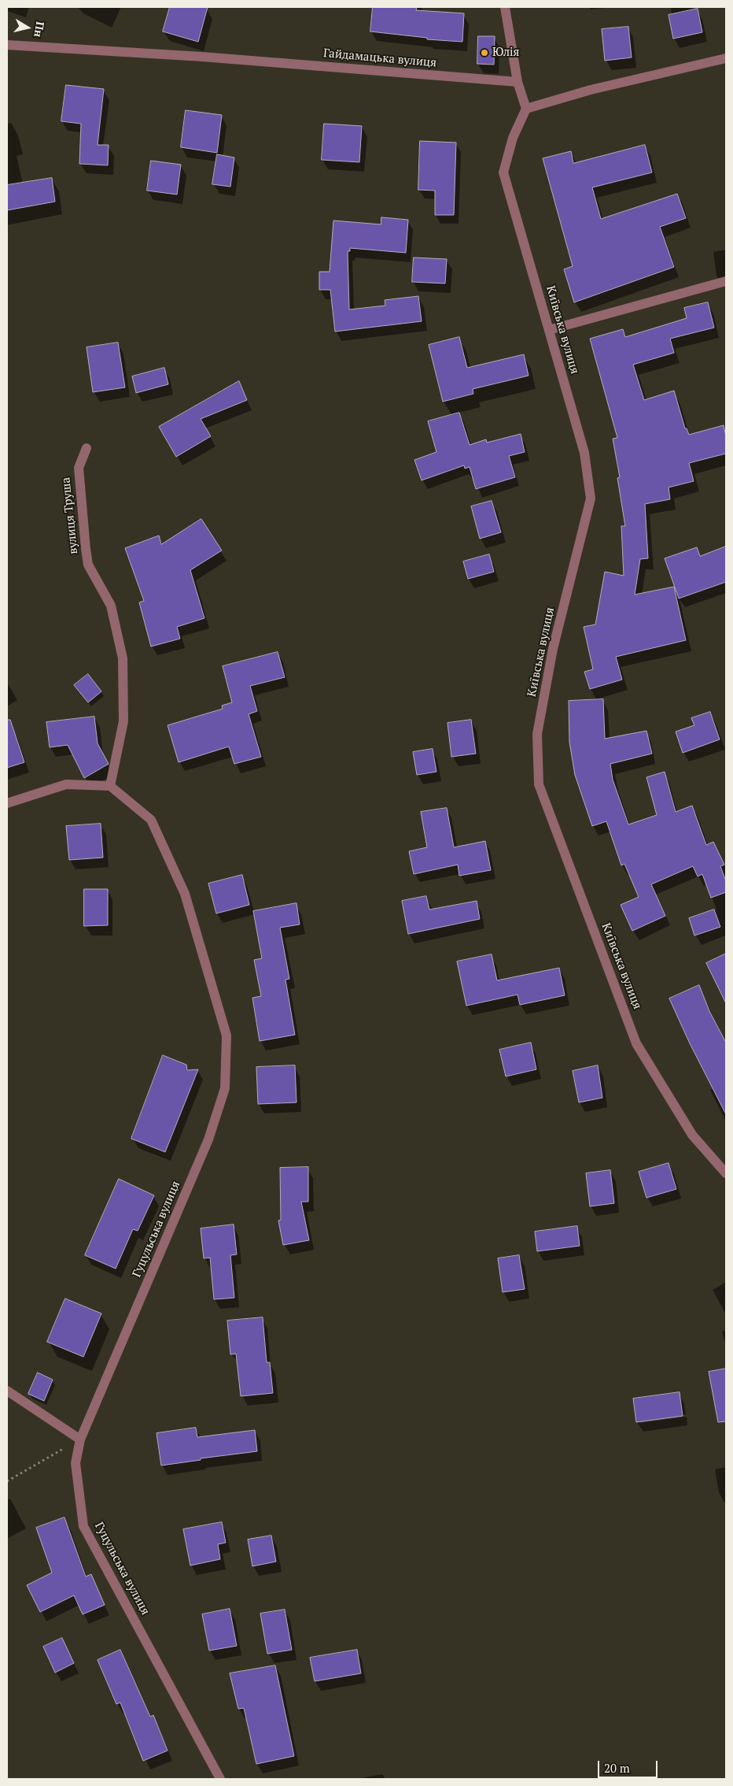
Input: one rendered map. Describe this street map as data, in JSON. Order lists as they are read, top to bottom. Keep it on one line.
{"streets":{"street":["Гайдамацька вулиця","Київська вулиця","вулиця Труша","Гуцульська вулиця"]},"crossings":[["вулиця Труша","Гуцульська вулиця"]],"places":["Юлія"],"scale_bar":"20 m","north":"right"}
